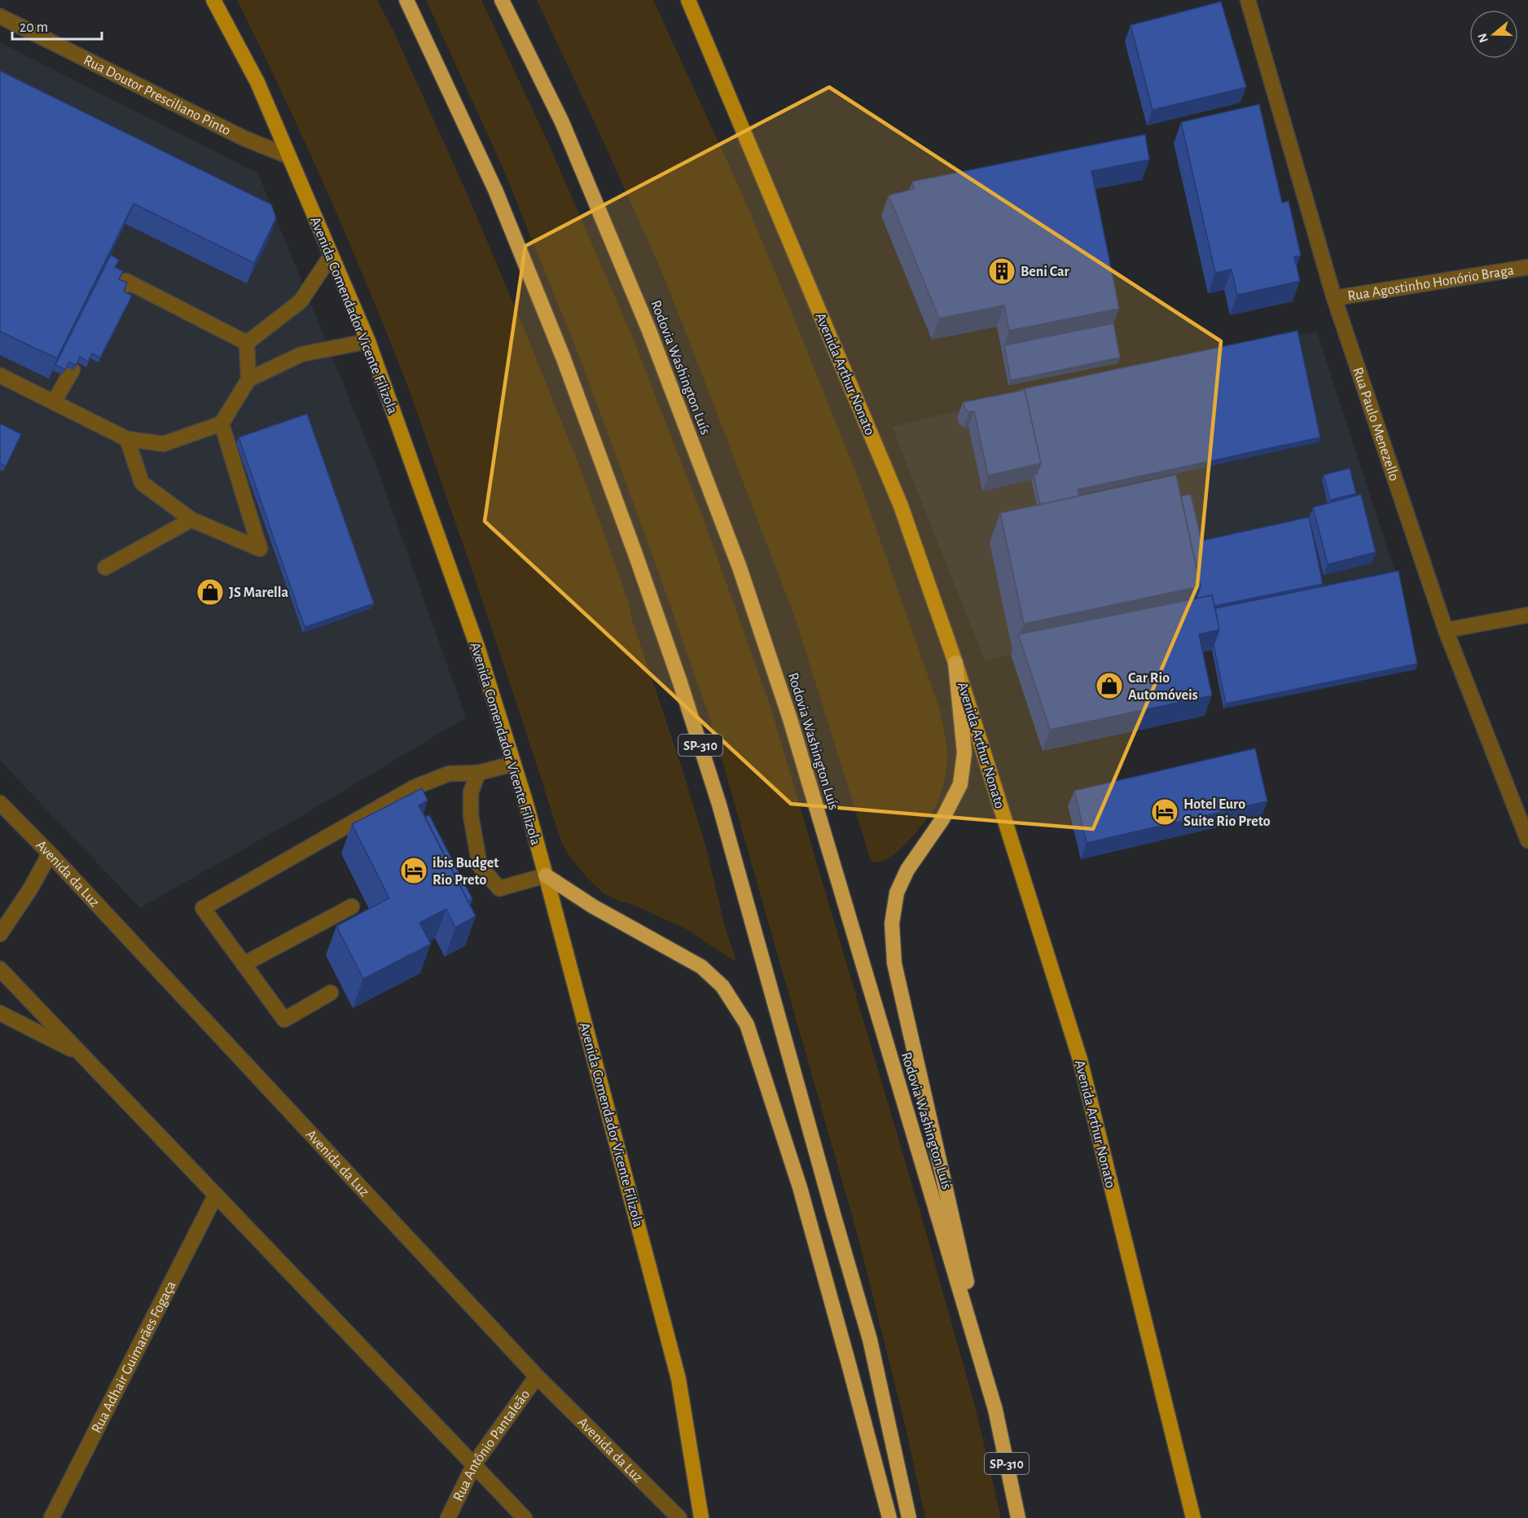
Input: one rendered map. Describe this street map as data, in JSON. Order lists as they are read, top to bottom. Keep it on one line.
{"streets":{"highway":["Rodovia Washington Luís","SP-310"],"main road":["Avenida Comendador Vicente Filizola","Avenida Arthur Nonato"],"street":["Rua Doutor Presciliano Pinto","Rua Agostinho Honório Braga","Rua Paulo Menezello","Avenida da Luz","Rua Adhair Guimarães Fogaça","Rua Antônio Pantaleão"]},"crossings":[["Rua Doutor Presciliano Pinto","Avenida Comendador Vicente Filizola"],["Rua Agostinho Honório Braga","Rua Paulo Menezello"],["Avenida da Luz","Rua Antônio Pantaleão"]],"places":{"building":["Beni Car"],"shop":["JS Marella","Car Rio Automóveis"],"hotel":["Hotel Euro Suite Rio Preto","ibis Budget Rio Preto"]},"scale_bar":"20 m","north":"left"}
